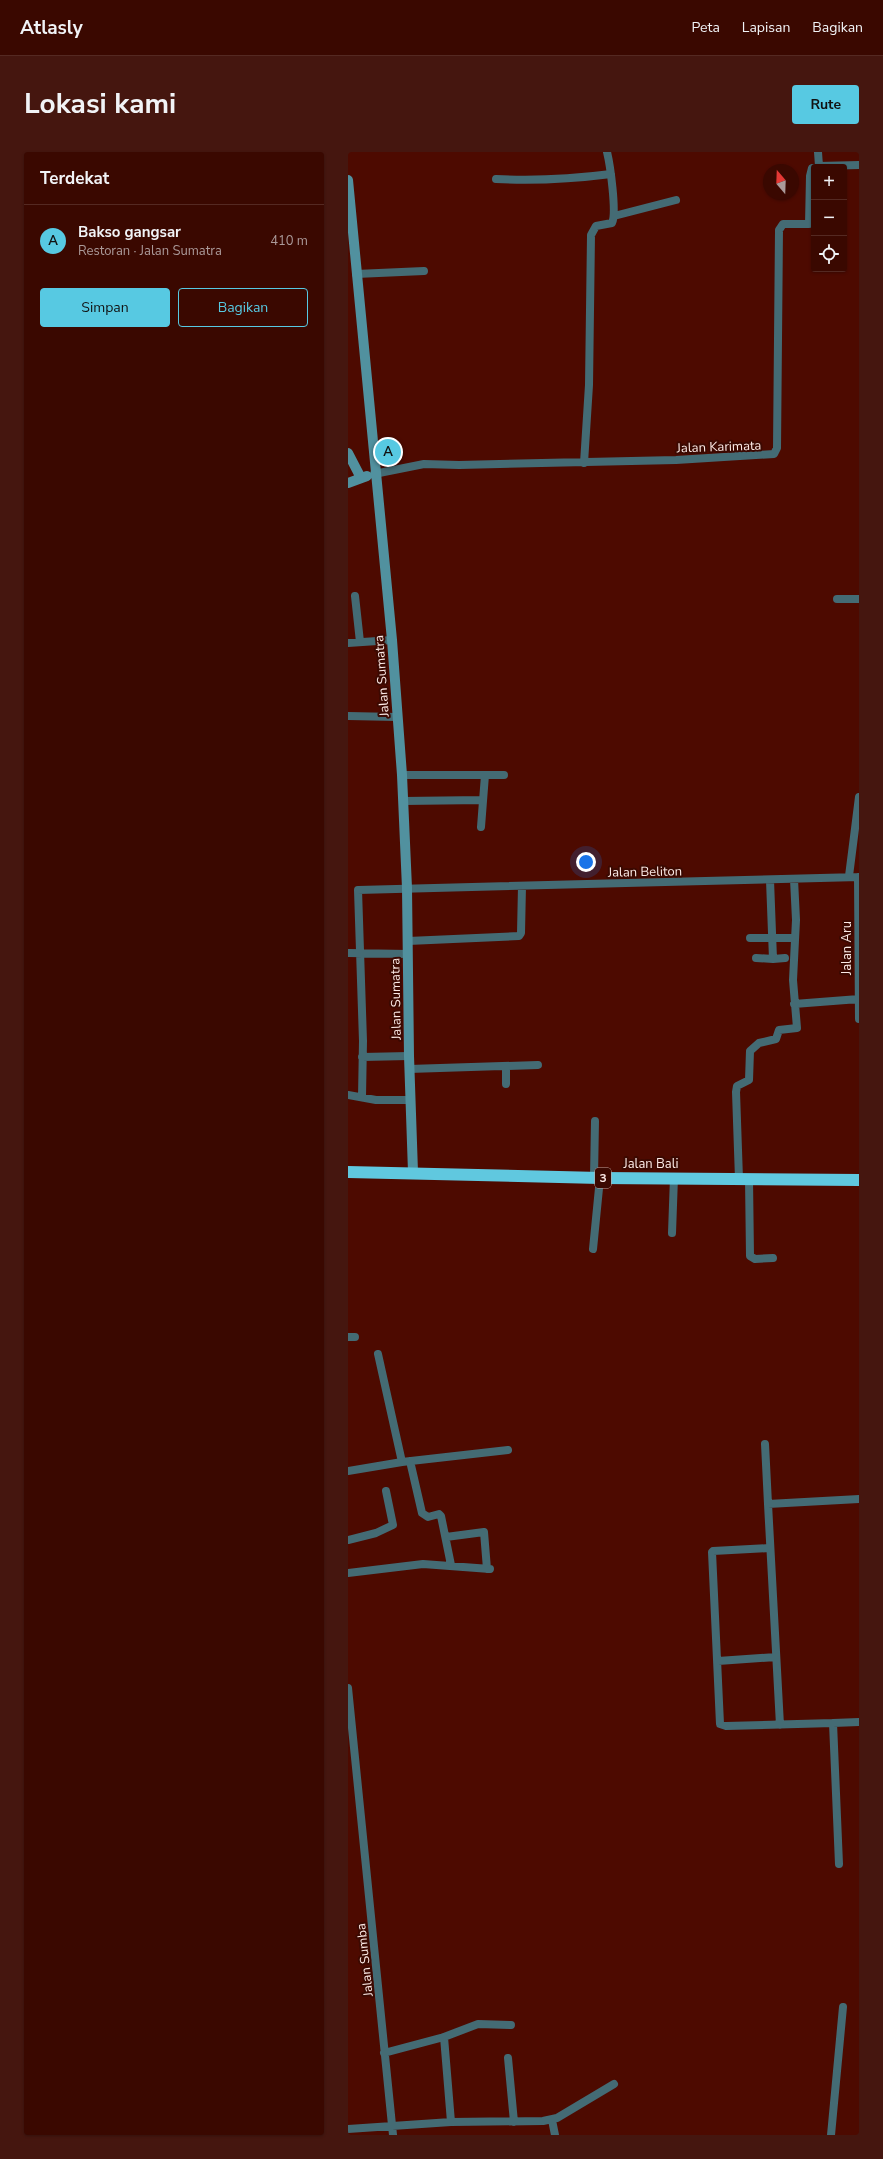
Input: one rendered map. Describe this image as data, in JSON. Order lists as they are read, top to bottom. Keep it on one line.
{"streets":{"highway":["Jalan Bali","3"],"main road":["Jalan Sumatra"],"street":["Jalan Karimata","Jalan Beliton","Jalan Aru","Jalan Sumba"]},"crossings":[["Jalan Karimata","Jalan Sumatra"],["Jalan Sumatra","Jalan Beliton"],["Jalan Sumatra","Jalan Bali"],["Jalan Beliton","Jalan Aru"]],"north":"top","page":{"header":"Atlasly","nav":["Peta","Lapisan","Bagikan"],"title":"Lokasi kami","buttons":["Rute",["Simpan","Bagikan"]],"heading":"Terdekat","map_buttons":["+","−"],"list":[{"mark":"A","name":"Bakso gangsar","note":"Restoran · Jalan Sumatra","value":"410 m"}],"pins":"A"}}
